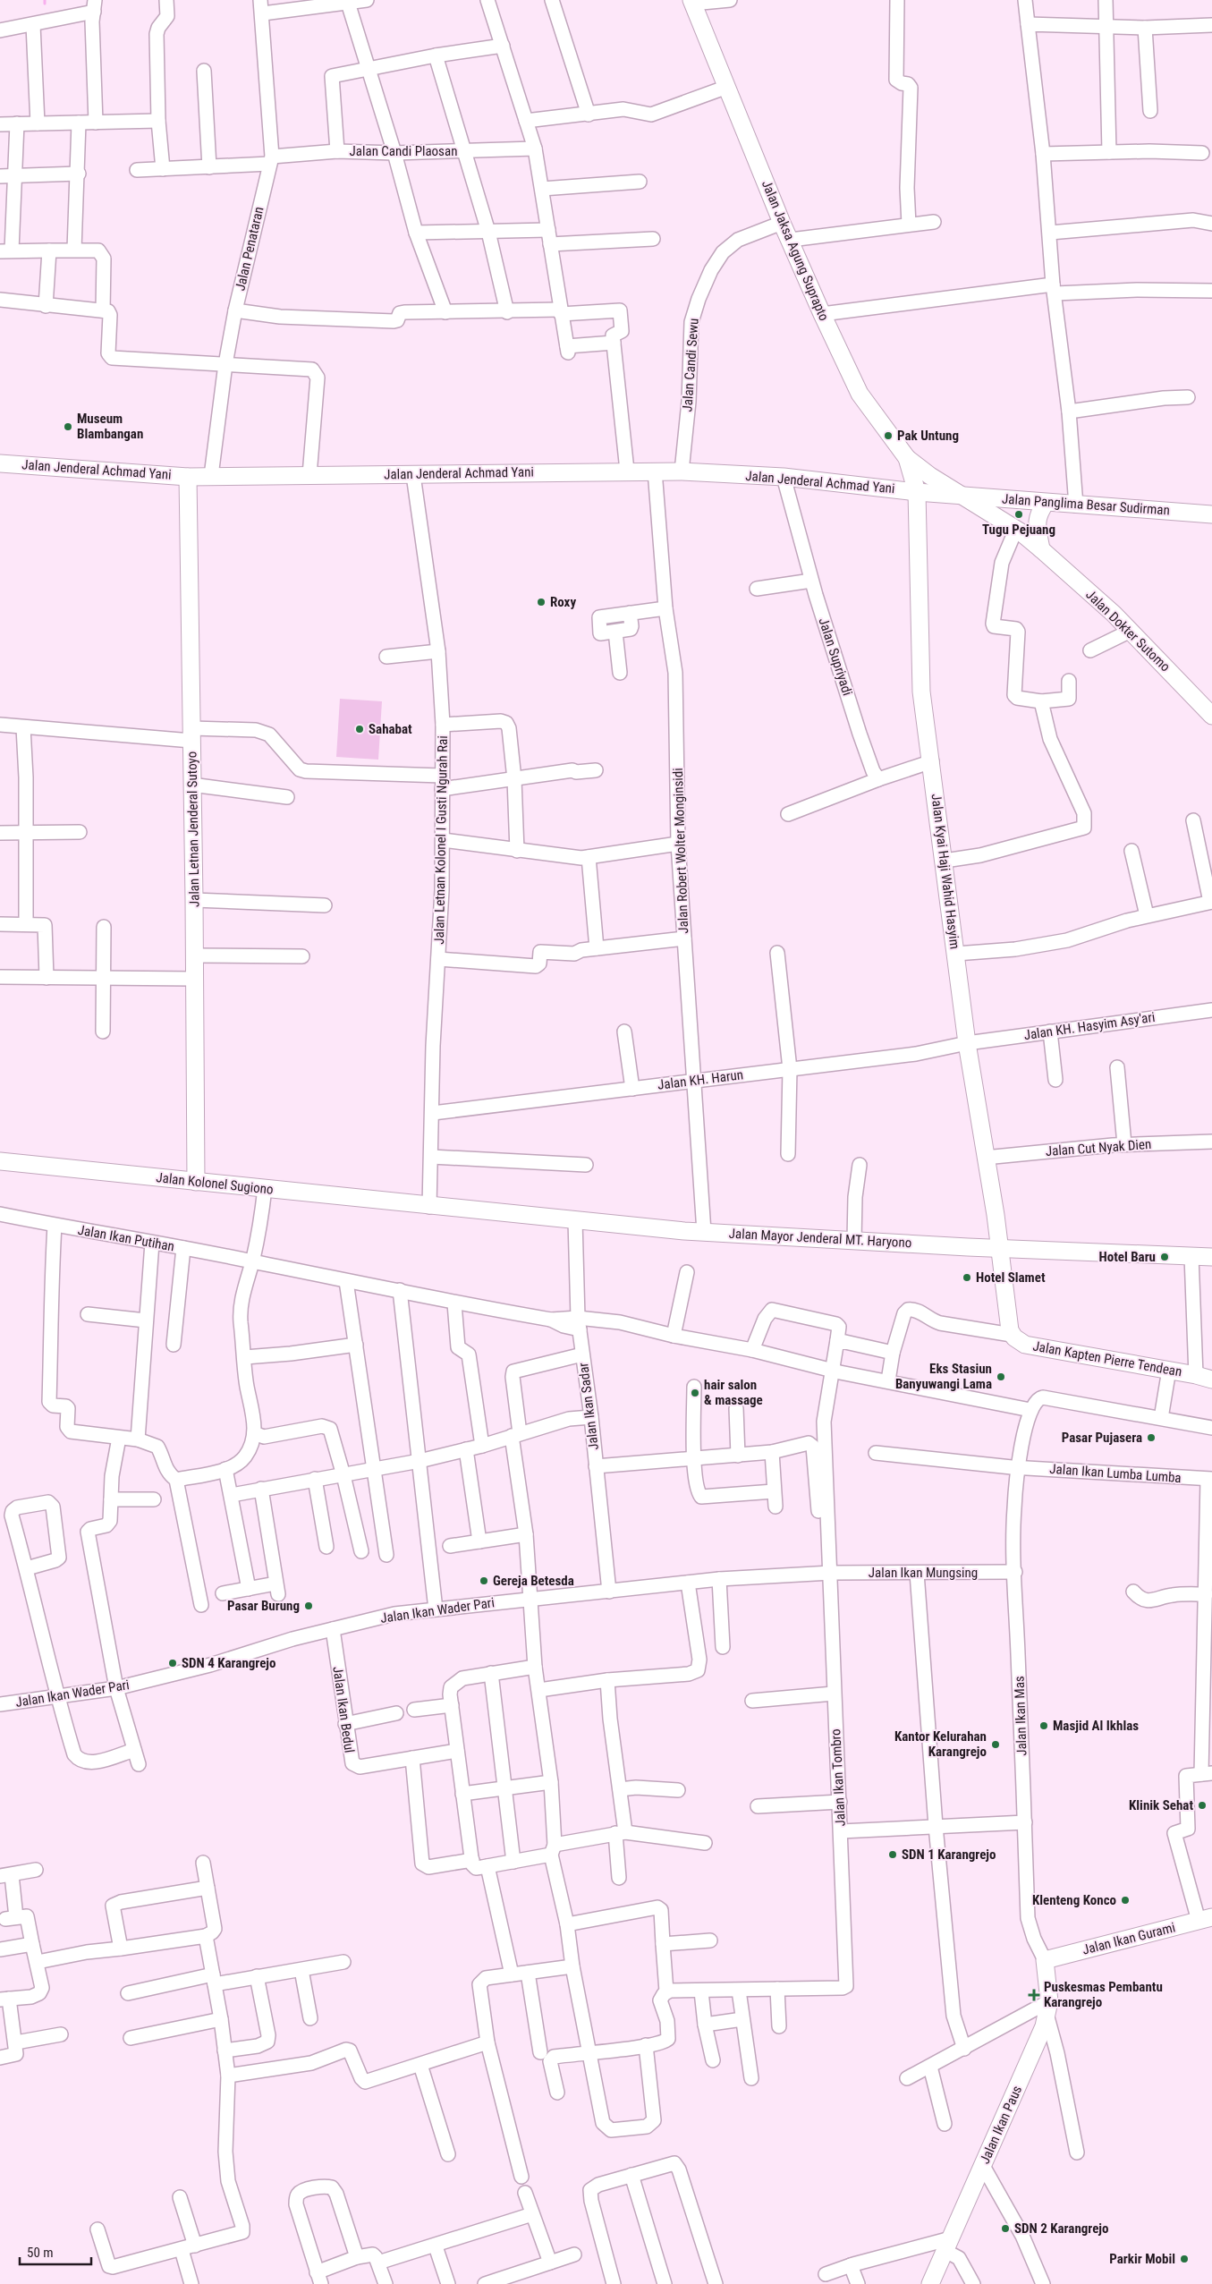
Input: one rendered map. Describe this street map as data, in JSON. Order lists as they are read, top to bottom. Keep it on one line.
{"streets":{"main road":["Jalan Jaksa Agung Suprapto","Jalan Jenderal Achmad Yani","Jalan Panglima Besar Sudirman","Jalan Dokter Sutomo","Jalan Letnan Jenderal Sutoyo","Jalan Kyai Haji Wahid Hasyim","Jalan Kolonel Sugiono","Jalan Mayor Jenderal MT. Haryono","Jalan Kapten Pierre Tendean","Jalan Ikan Gurami","Jalan Ikan Paus"],"street":["Jalan Candi Plaosan","Jalan Penataran","Jalan Candi Sewu","Jalan Supriyadi","Jalan Letnan Kolonel I Gusti Ngurah Rai","Jalan Robert Wolter Monginsidi","Jalan KH. Hasyim Asy'ari","Jalan KH. Harun","Jalan Cut Nyak Dien","Jalan Ikan Putihan","Jalan Ikan Sadar","Jalan Ikan Lumba Lumba","Jalan Ikan Mungsing","Jalan Ikan Wader Pari","Jalan Ikan Bedul","Jalan Ikan Mas","Jalan Ikan Tombro"]},"crossings":[["Jalan Candi Plaosan","Jalan Penataran"],["Jalan Penataran","Jalan Jenderal Achmad Yani"],["Jalan Jaksa Agung Suprapto","Jalan Candi Sewu"],["Jalan Jaksa Agung Suprapto","Jalan Jenderal Achmad Yani"],["Jalan Jaksa Agung Suprapto","Jalan Dokter Sutomo"],["Jalan Jaksa Agung Suprapto","Jalan Kyai Haji Wahid Hasyim"],["Jalan Candi Sewu","Jalan Jenderal Achmad Yani"],["Jalan Jenderal Achmad Yani","Jalan Panglima Besar Sudirman"],["Jalan Jenderal Achmad Yani","Jalan Dokter Sutomo"],["Jalan Jenderal Achmad Yani","Jalan Supriyadi"],["Jalan Jenderal Achmad Yani","Jalan Letnan Jenderal Sutoyo"],["Jalan Jenderal Achmad Yani","Jalan Letnan Kolonel I Gusti Ngurah Rai"],["Jalan Jenderal Achmad Yani","Jalan Robert Wolter Monginsidi"],["Jalan Jenderal Achmad Yani","Jalan Kyai Haji Wahid Hasyim"],["Jalan Panglima Besar Sudirman","Jalan Dokter Sutomo"],["Jalan Letnan Jenderal Sutoyo","Jalan Kolonel Sugiono"],["Jalan Letnan Kolonel I Gusti Ngurah Rai","Jalan KH. Harun"],["Jalan Letnan Kolonel I Gusti Ngurah Rai","Jalan Kolonel Sugiono"],["Jalan Letnan Kolonel I Gusti Ngurah Rai","Jalan Mayor Jenderal MT. Haryono"],["Jalan Robert Wolter Monginsidi","Jalan KH. Harun"],["Jalan Robert Wolter Monginsidi","Jalan Mayor Jenderal MT. Haryono"],["Jalan Kyai Haji Wahid Hasyim","Jalan KH. Hasyim Asy'ari"],["Jalan Kyai Haji Wahid Hasyim","Jalan KH. Harun"],["Jalan Kyai Haji Wahid Hasyim","Jalan Cut Nyak Dien"],["Jalan Kyai Haji Wahid Hasyim","Jalan Mayor Jenderal MT. Haryono"],["Jalan KH. Hasyim Asy'ari","Jalan KH. Harun"],["Jalan Kolonel Sugiono","Jalan Mayor Jenderal MT. Haryono"],["Jalan Ikan Putihan","Jalan Ikan Sadar"],["Jalan Ikan Putihan","Jalan Ikan Mas"],["Jalan Ikan Putihan","Jalan Ikan Tombro"],["Jalan Mayor Jenderal MT. Haryono","Jalan Ikan Sadar"],["Jalan Ikan Sadar","Jalan Ikan Wader Pari"],["Jalan Ikan Lumba Lumba","Jalan Ikan Mas"],["Jalan Ikan Mungsing","Jalan Ikan Wader Pari"],["Jalan Ikan Mungsing","Jalan Ikan Mas"],["Jalan Ikan Mungsing","Jalan Ikan Tombro"],["Jalan Ikan Wader Pari","Jalan Ikan Bedul"],["Jalan Ikan Wader Pari","Jalan Ikan Tombro"],["Jalan Ikan Mas","Jalan Ikan Gurami"],["Jalan Ikan Mas","Jalan Ikan Paus"],["Jalan Ikan Gurami","Jalan Ikan Paus"]],"places":{"other":["Museum Blambangan","Pak Untung","Tugu Pejuang","Roxy","Sahabat","Hotel Baru","Hotel Slamet","Eks Stasiun Banyuwangi Lama","hair salon & massage","Pasar Pujasera","Gereja Betesda","Pasar Burung","SDN 4 Karangrejo","Masjid Al Ikhlas","Kantor Kelurahan Karangrejo","Klinik Sehat","SDN 1 Karangrejo","Klenteng Konco","SDN 2 Karangrejo","Parkir Mobil"],"health":["Puskesmas Pembantu Karangrejo"]},"scale_bar":"50 m"}
